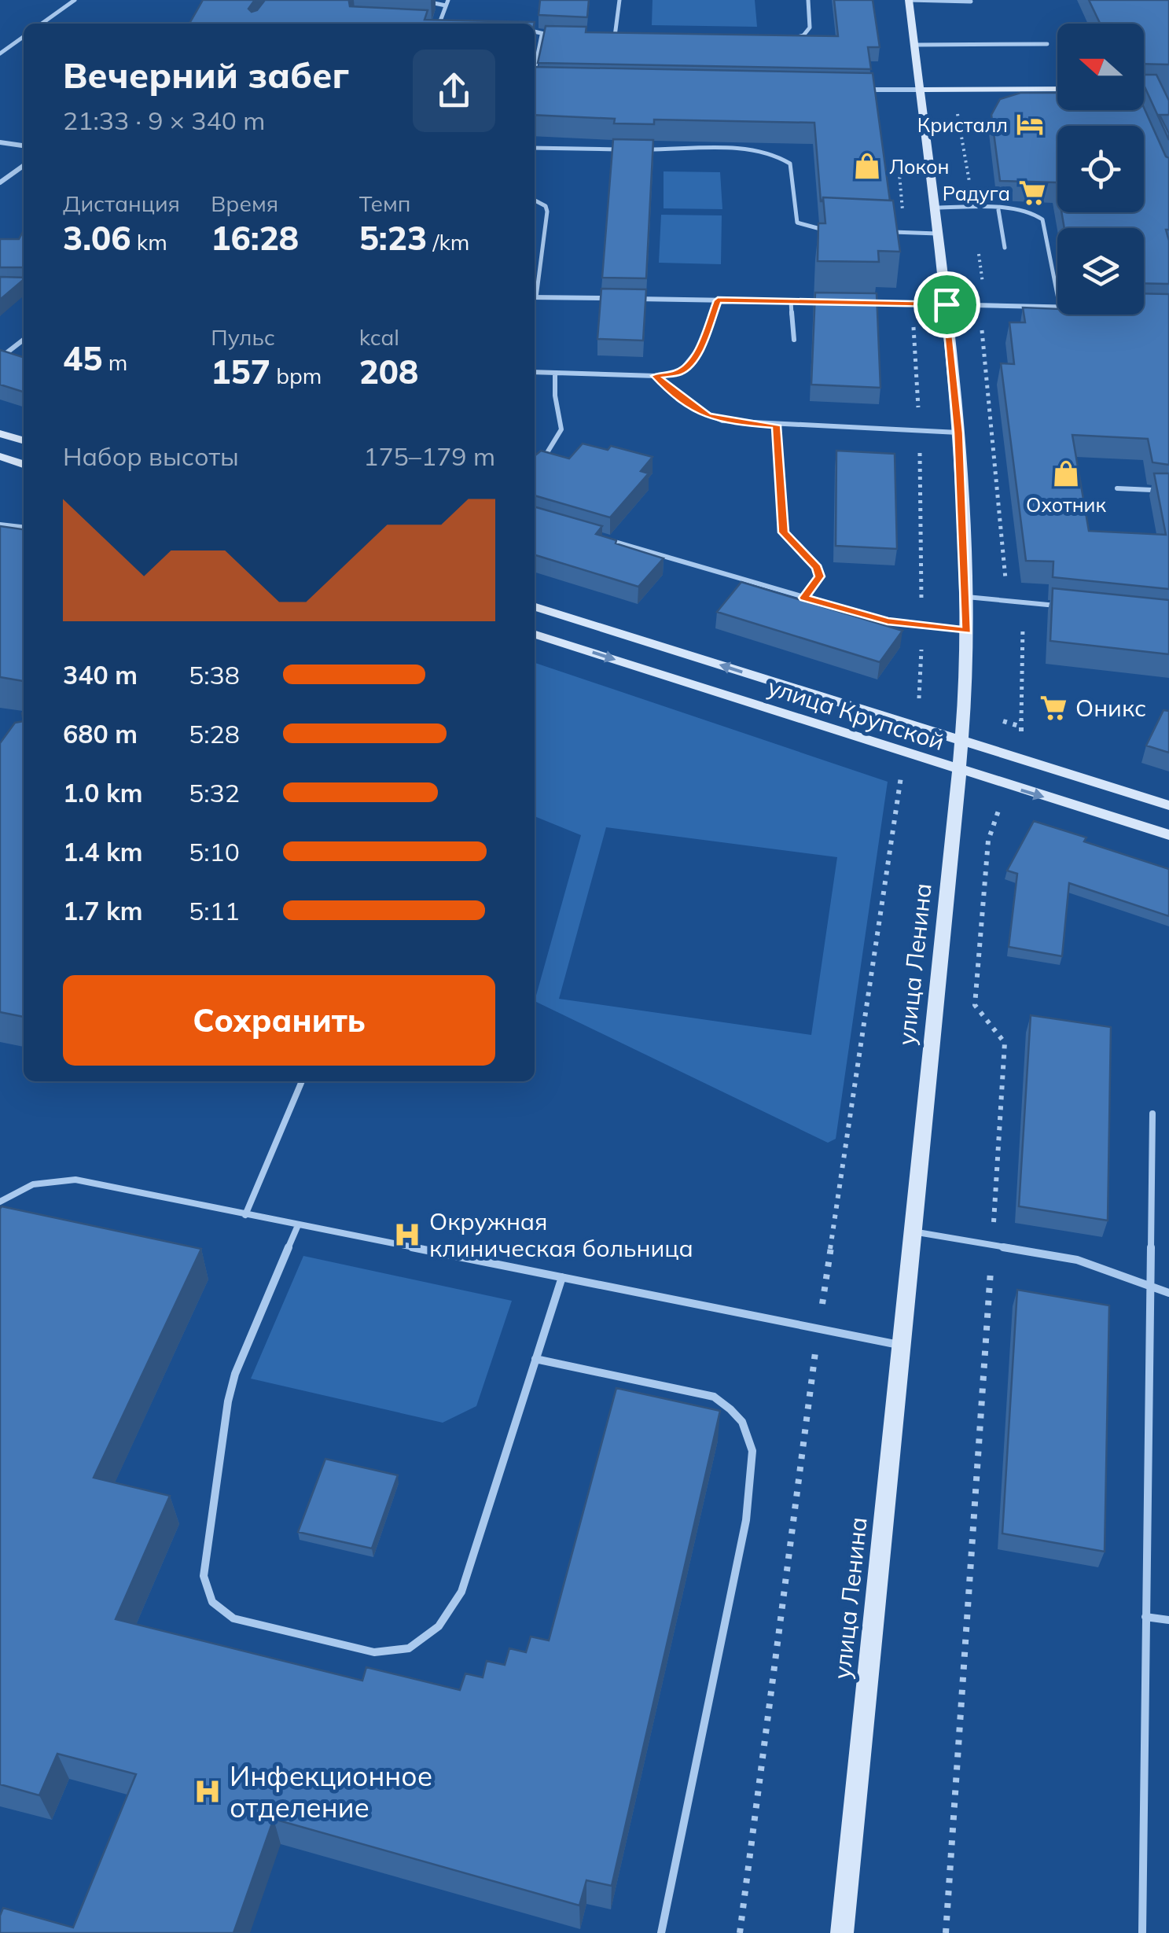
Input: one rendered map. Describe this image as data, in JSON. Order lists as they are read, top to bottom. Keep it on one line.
{"streets":{"street":["улица Крупской","улица Ленина"]},"crossings":[["улица Крупской","улица Ленина"]],"places":{"hotel":["Кристалл"],"shop":["Локон","Охотник"],"supermarket":["Радуга","Оникс"],"hospital":["Окружная клиническая больница","Инфекционное отделение"]},"north":"left","page":{"heading":["Вечерний забег","21:33 · 9 × 340 m"],"stats":[["Дистанция","3.06 km"],["Время","16:28"],["Темп","5:23 /km"],["45 m"],["Пульс","157 bpm"],["kcal","208"]],"chart":["Набор высоты","175–179 m"],"list":[{"name":"340 m","note":"5:38"},{"name":"680 m","note":"5:28"},{"name":"1.0 km","note":"5:32"},{"name":"1.4 km","note":"5:10"},{"name":"1.7 km","note":"5:11"}],"buttons":"Сохранить"}}
